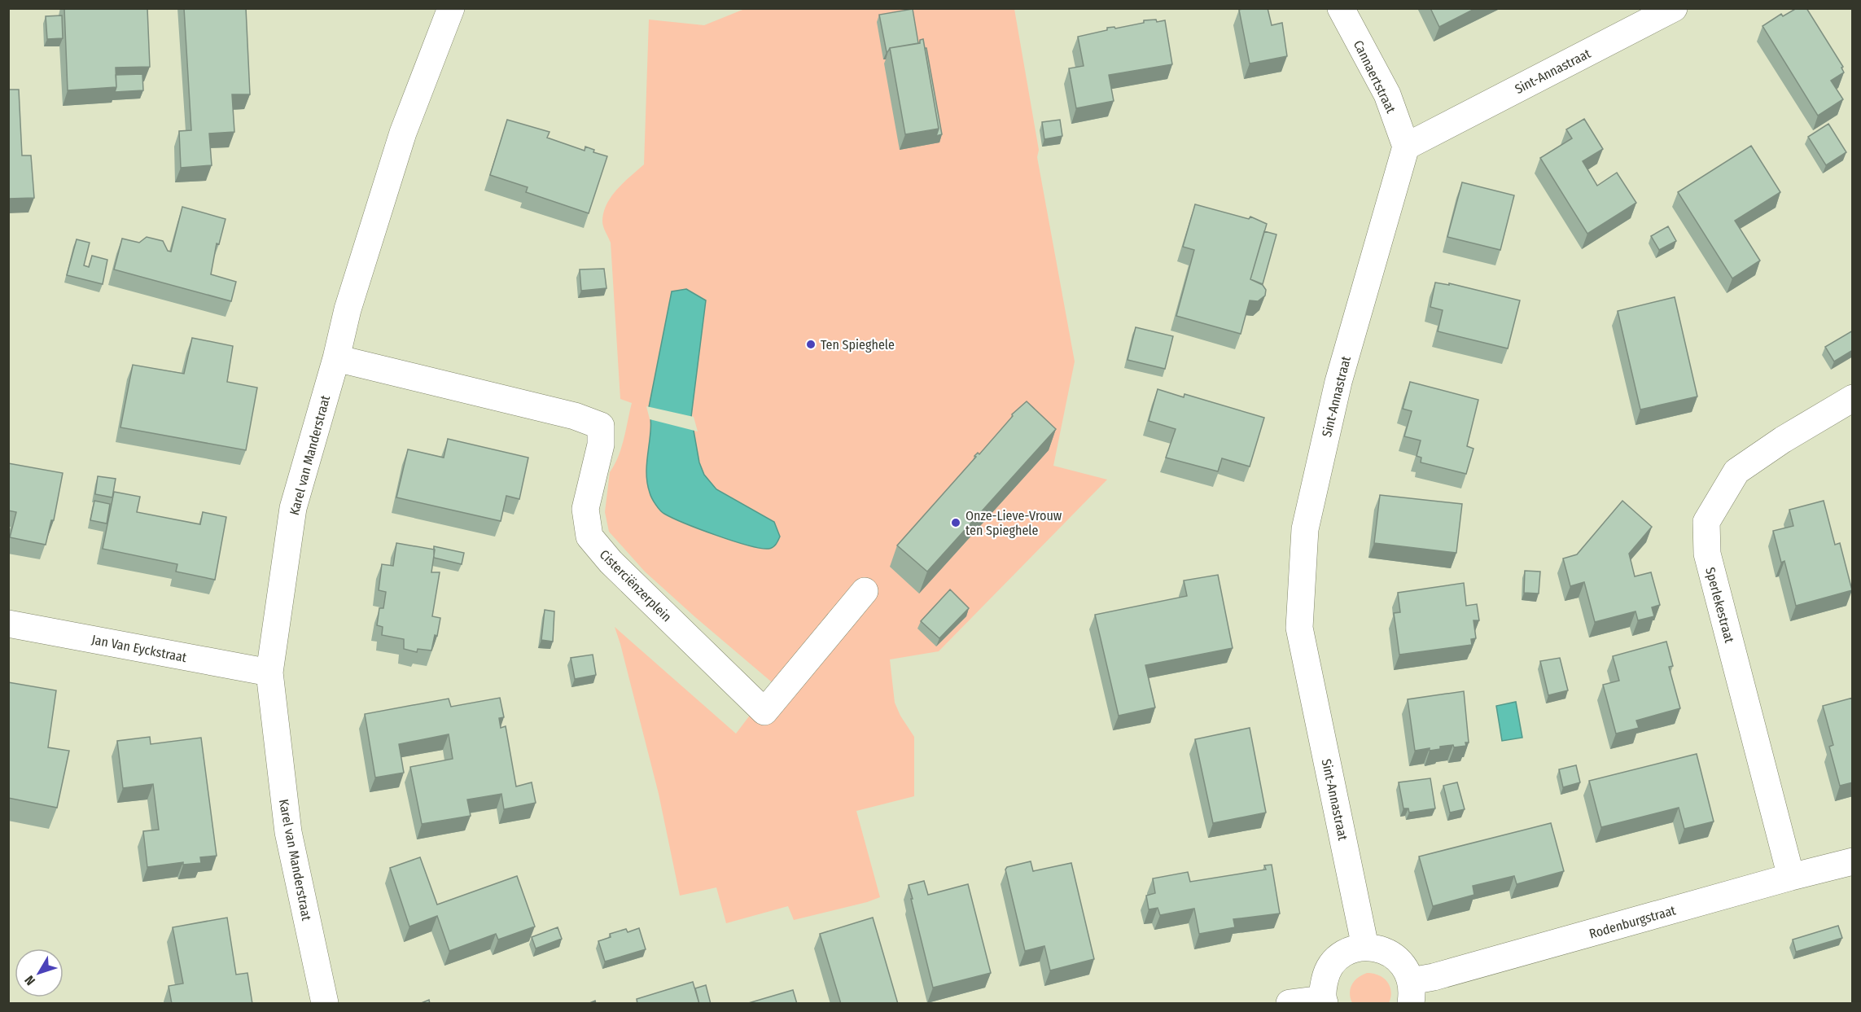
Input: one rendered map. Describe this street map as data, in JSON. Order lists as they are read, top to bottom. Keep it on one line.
{"streets":{"street":["Sint-Annastraat","Cannaertstraat","Karel van Manderstraat","Cisterciënzerplein","Sperlekestraat","Jan Van Eyckstraat","Rodenburgstraat"]},"crossings":[["Sint-Annastraat","Cannaertstraat"],["Karel van Manderstraat","Cisterciënzerplein"],["Karel van Manderstraat","Jan Van Eyckstraat"],["Sperlekestraat","Rodenburgstraat"]],"places":["Ten Spieghele","Onze-Lieve-Vrouw ten Spieghele"],"north":"bottom left"}
